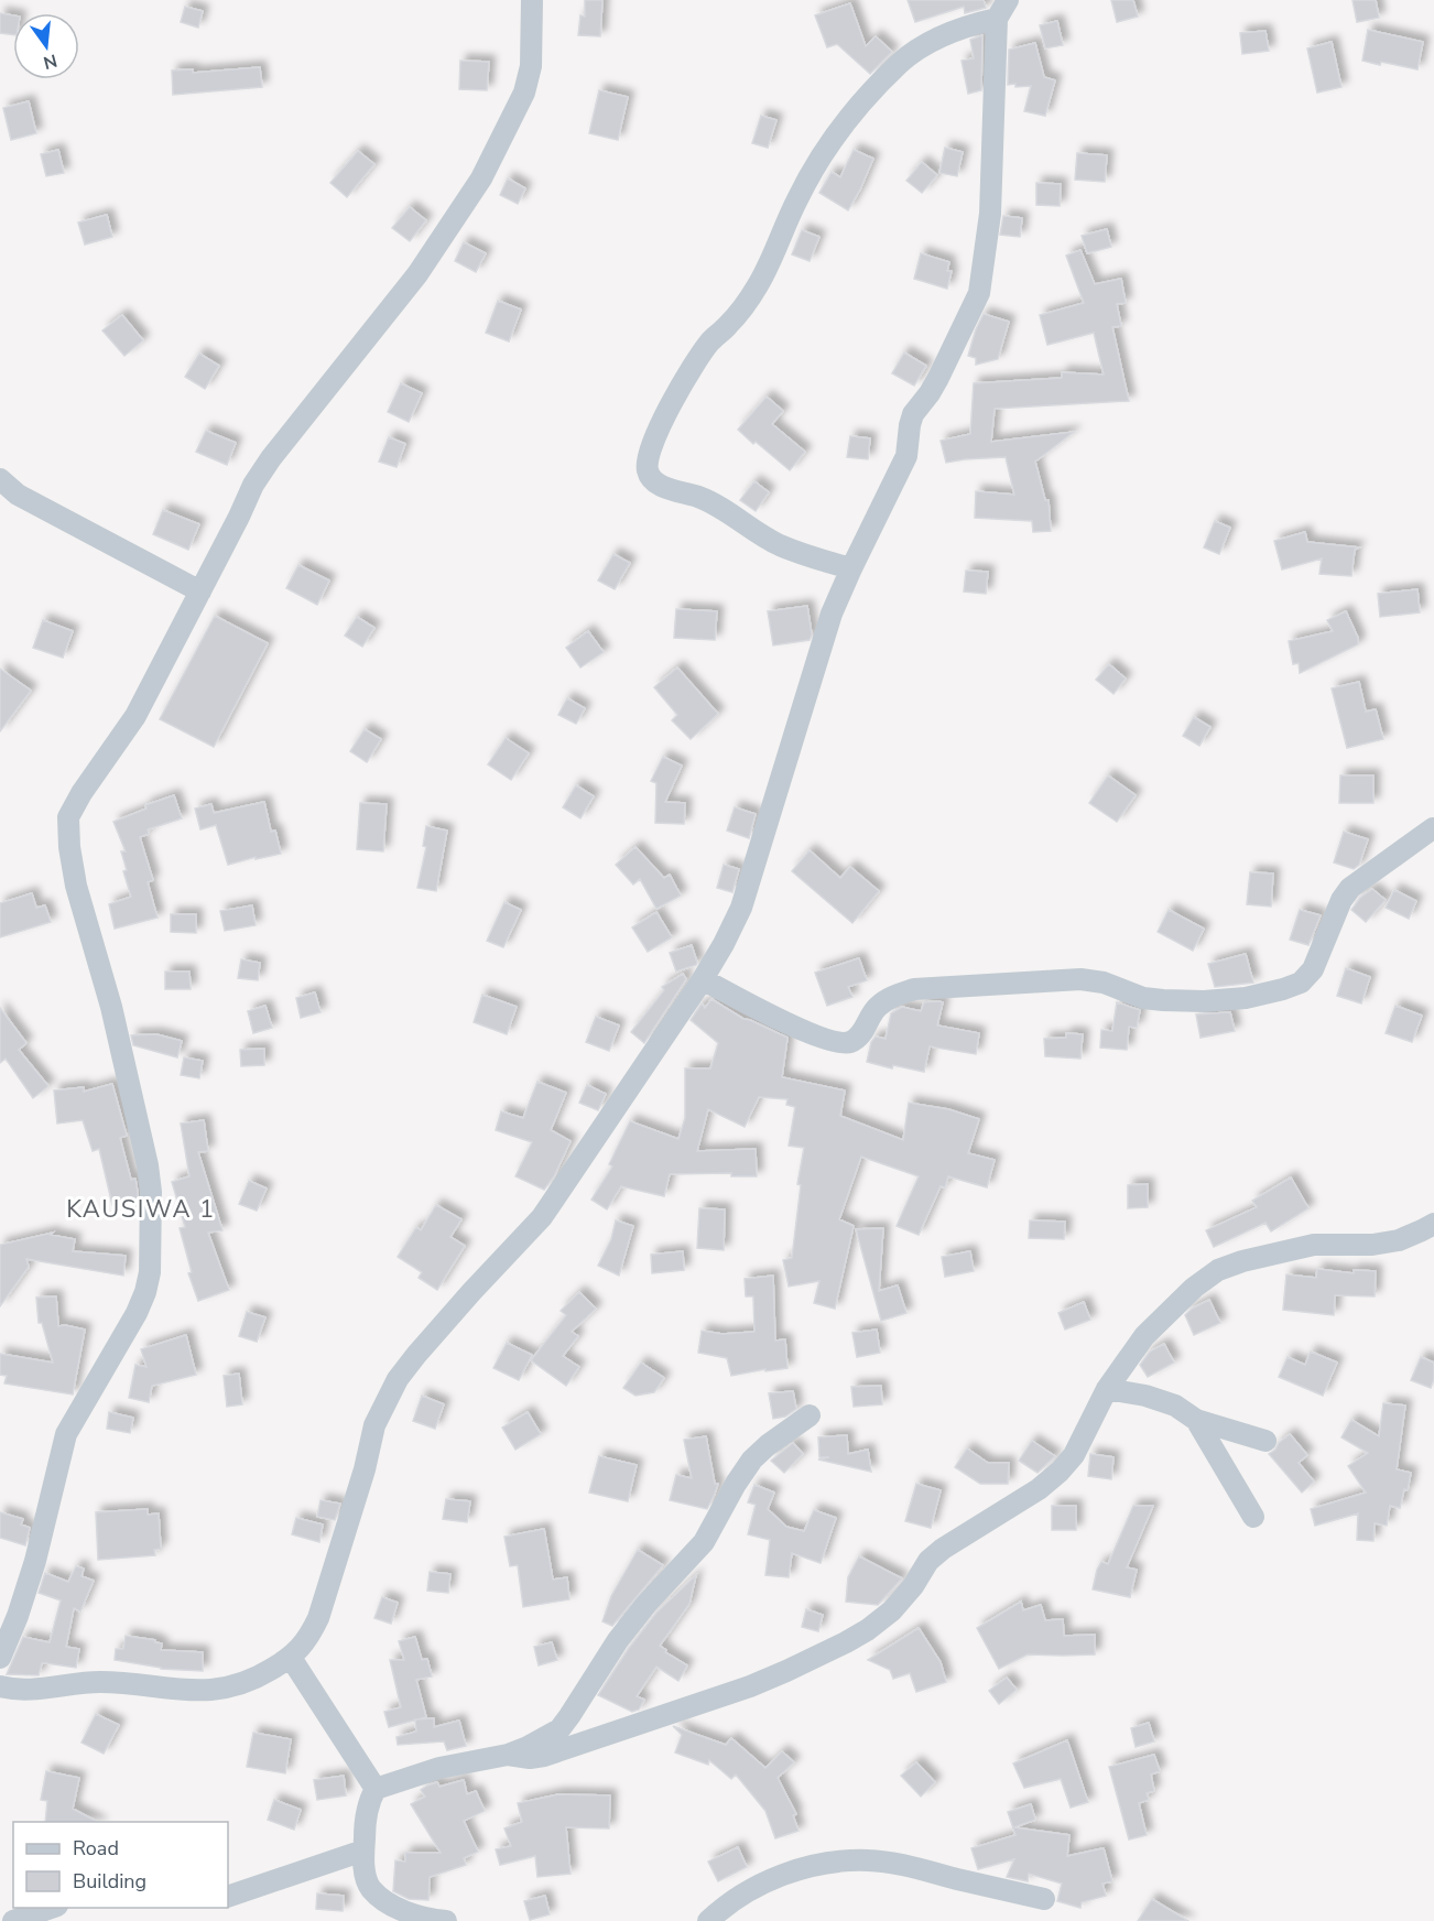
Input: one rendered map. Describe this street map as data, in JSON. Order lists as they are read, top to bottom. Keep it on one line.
{"districts":["KAUSIWA 1"],"legend":["Road","Building"],"north":"bottom"}
